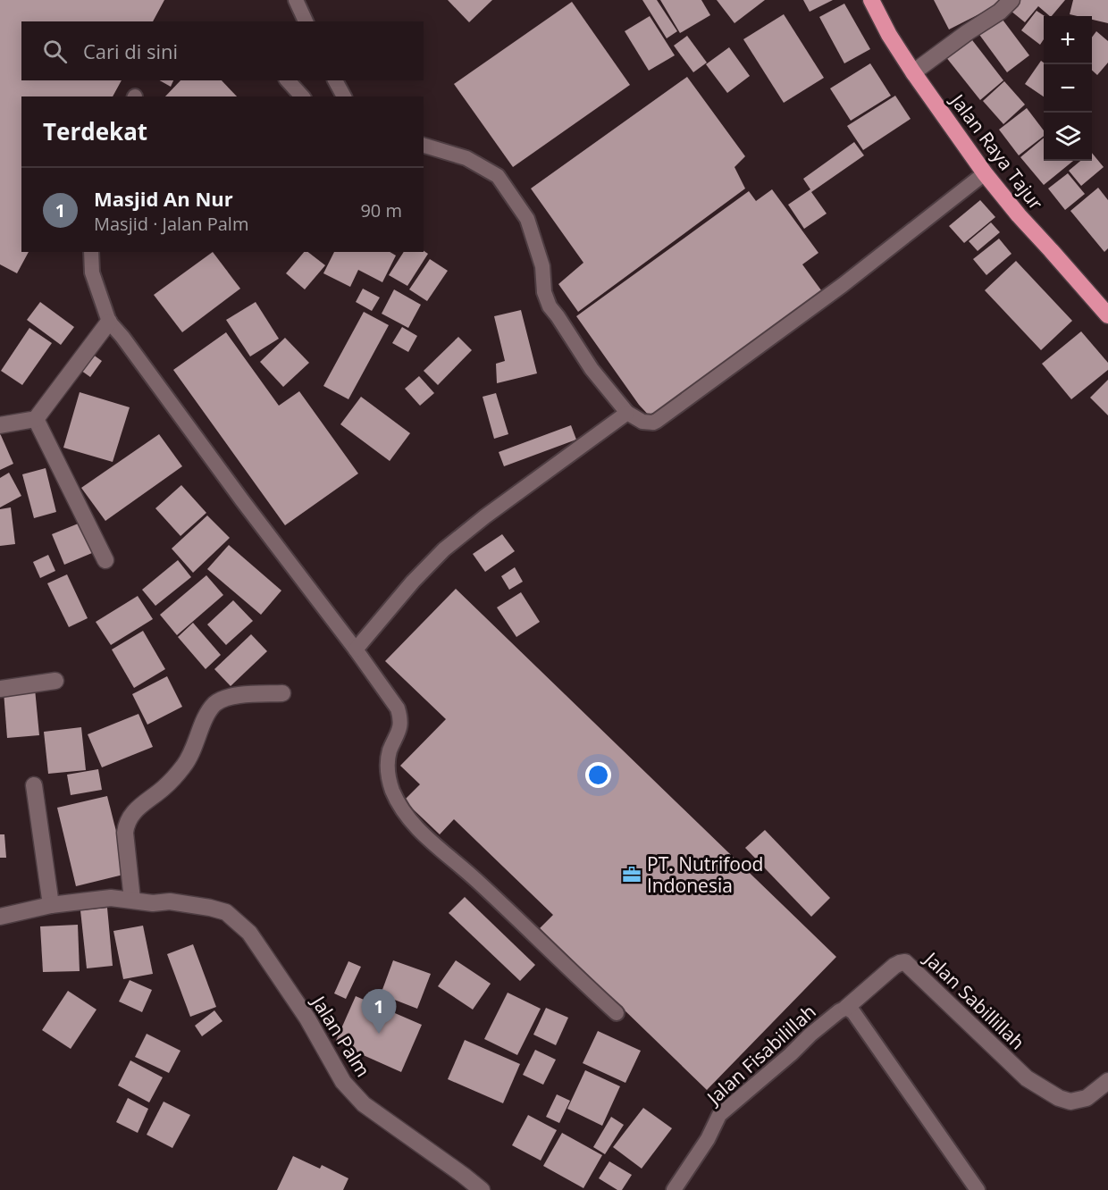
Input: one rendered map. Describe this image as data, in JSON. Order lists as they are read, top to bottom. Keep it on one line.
{"streets":{"highway":["Jalan Raya Tajur"],"street":["Jalan Sabillillah","Jalan Palm"],"lane":["Jalan Fisabilillah"]},"crossings":[["Jalan Sabillillah","Jalan Fisabilillah"]],"places":{"office":["PT. Nutrifood Indonesia"]},"page":{"map_buttons":["+","−"],"search":"Cari di sini","heading":"Terdekat","list":[{"mark":"1","name":"Masjid An Nur","note":"Masjid · Jalan Palm","value":"90 m"}],"pins":"1"}}
